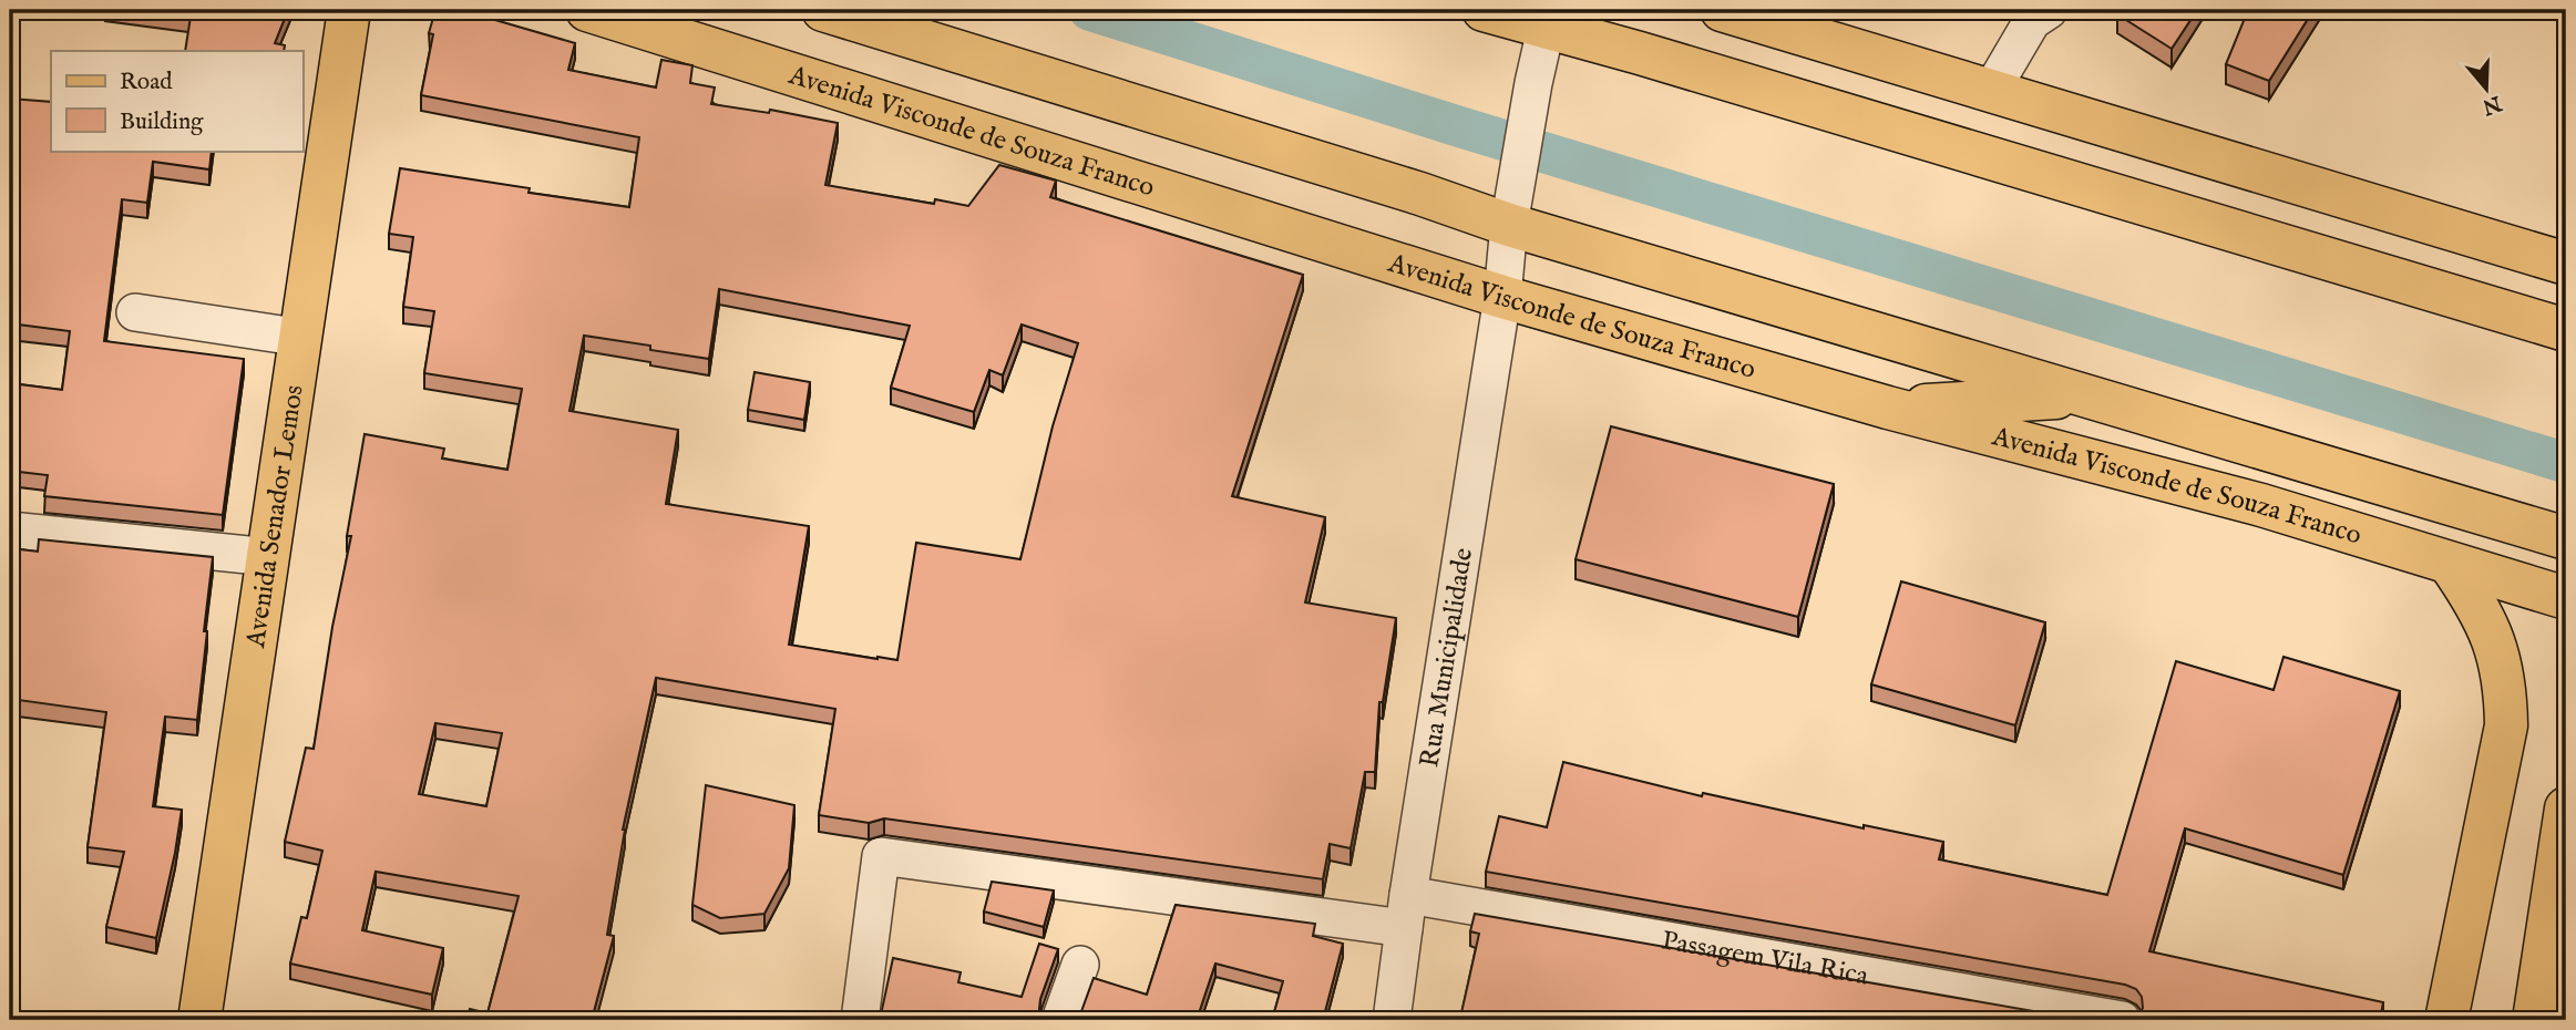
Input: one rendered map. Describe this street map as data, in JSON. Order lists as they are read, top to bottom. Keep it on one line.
{"streets":{"main road":["Avenida Visconde de Souza Franco","Avenida Senador Lemos"],"street":["Rua Municipalidade","Passagem Vila Rica"]},"crossings":[["Avenida Visconde de Souza Franco","Rua Municipalidade"],["Rua Municipalidade","Passagem Vila Rica"]],"legend":["Road","Building"],"north":"bottom"}
